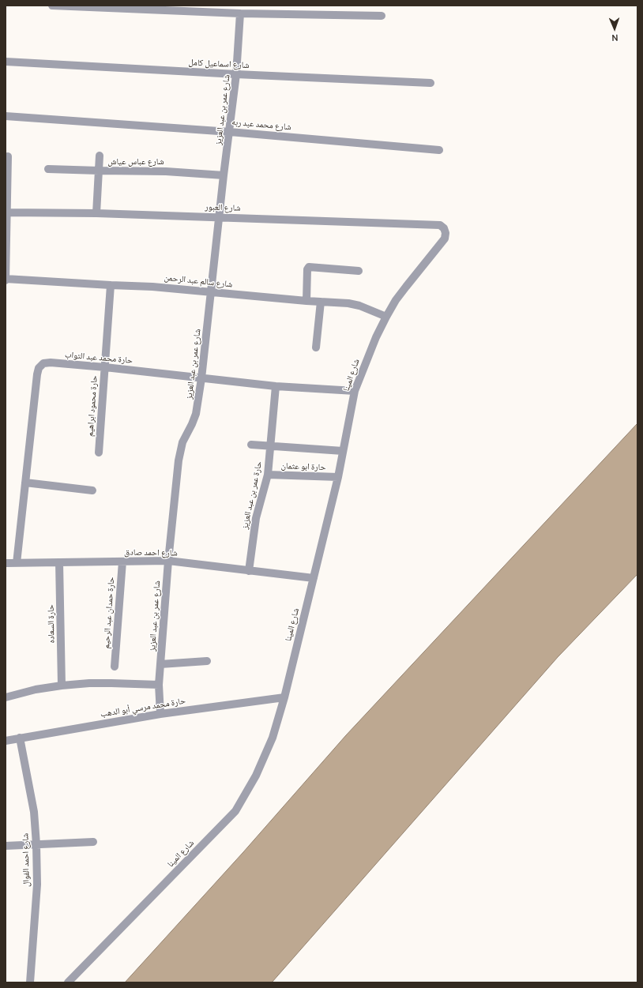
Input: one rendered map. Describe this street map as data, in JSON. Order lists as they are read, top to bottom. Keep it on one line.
{"streets":{"street":["شارع اسماعيل كامل","شارع عمر بن عبد العزيز","شارع محمد عبد ربه","شارع عباس عياش","شارع العبور","شارع سالم عبد الرحمن","حارة محمد عبد التواب","شارع المينا","حارة محمود ابراهيم","حارة ابو عثمان","حارة عمر بن عبد العزيز","شارع احمد صادق","حارة حمدان عبد الرحيم","حارة السعاده","حارة محمد مرسي أبو الدهب","شارع احمد الفوال"]},"crossings":[["شارع اسماعيل كامل","شارع عمر بن عبد العزيز"],["شارع عمر بن عبد العزيز","شارع محمد عبد ربه"],["شارع عمر بن عبد العزيز","شارع عباس عياش"],["شارع عمر بن عبد العزيز","شارع العبور"],["شارع عمر بن عبد العزيز","شارع سالم عبد الرحمن"],["شارع عمر بن عبد العزيز","حارة محمد عبد التواب"],["شارع عمر بن عبد العزيز","شارع احمد صادق"],["شارع عمر بن عبد العزيز","حارة محمد مرسي أبو الدهب"],["شارع العبور","شارع المينا"],["شارع سالم عبد الرحمن","شارع المينا"],["شارع سالم عبد الرحمن","حارة محمود ابراهيم"],["حارة محمد عبد التواب","شارع المينا"],["حارة محمد عبد التواب","حارة محمود ابراهيم"],["حارة محمد عبد التواب","حارة عمر بن عبد العزيز"],["حارة محمد عبد التواب","شارع احمد صادق"],["شارع المينا","حارة ابو عثمان"],["شارع المينا","شارع احمد صادق"],["شارع المينا","حارة محمد مرسي أبو الدهب"],["حارة ابو عثمان","حارة عمر بن عبد العزيز"],["حارة عمر بن عبد العزيز","شارع احمد صادق"],["شارع احمد صادق","حارة حمدان عبد الرحيم"],["شارع احمد صادق","حارة السعاده"],["حارة محمد مرسي أبو الدهب","شارع احمد الفوال"]],"north":"bottom"}
